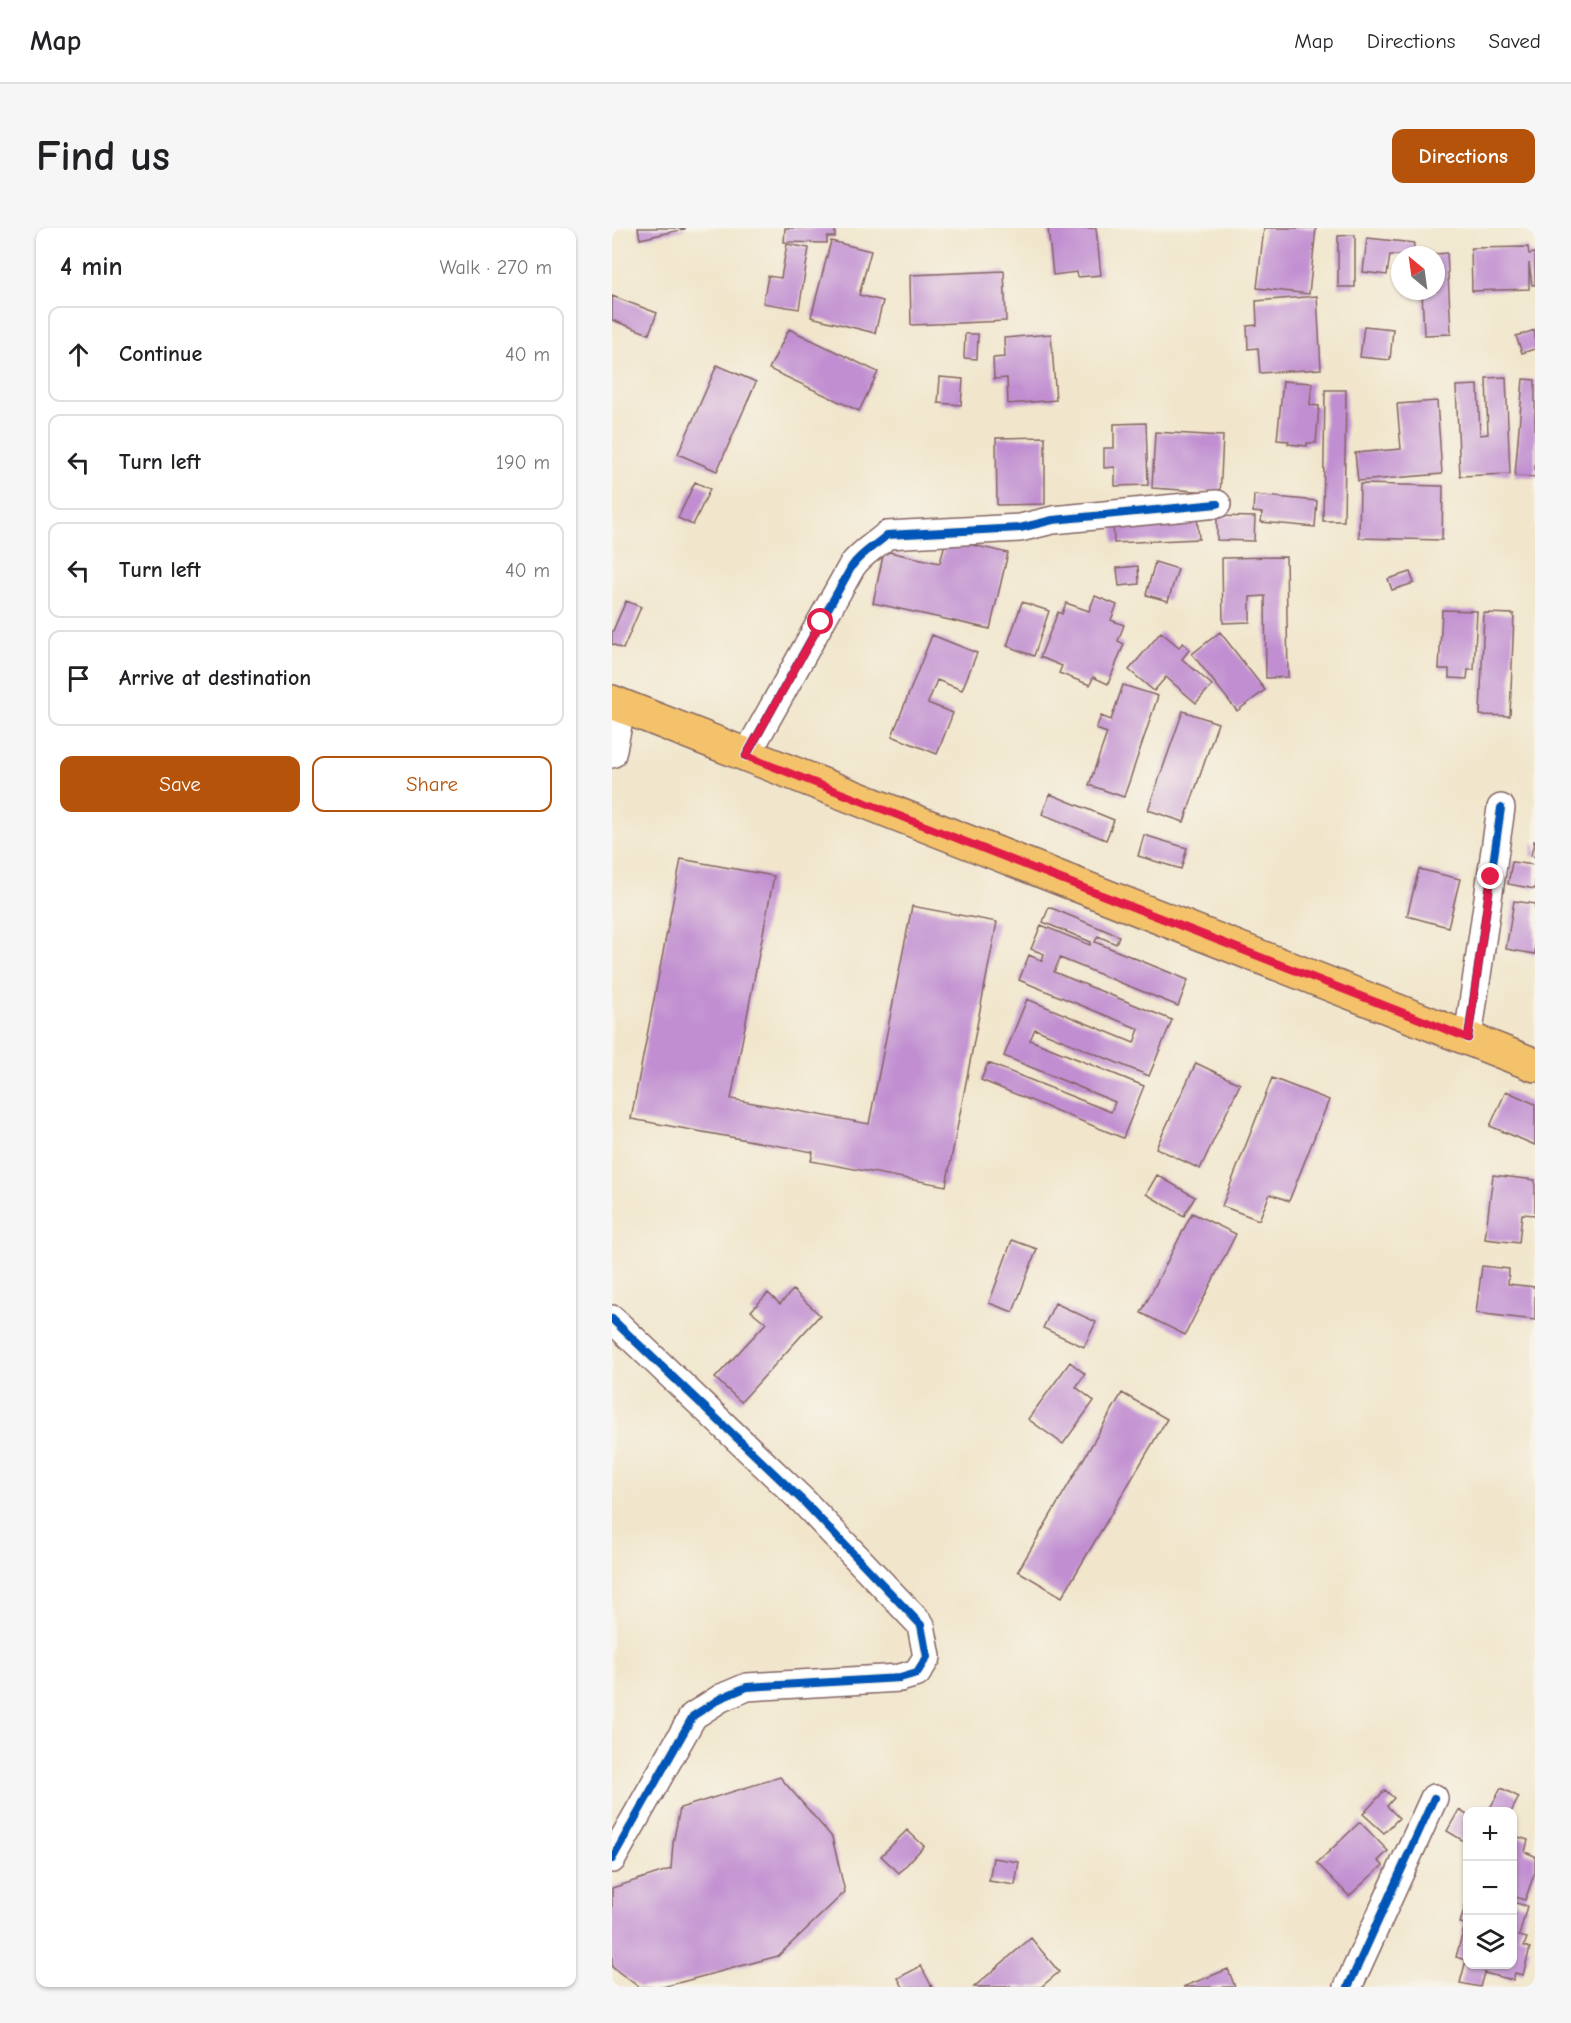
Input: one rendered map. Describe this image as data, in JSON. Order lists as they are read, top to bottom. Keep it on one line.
{"north":"top left","page":{"header":"Map","nav":["Map","Directions","Saved"],"buttons":["Directions",["Save","Share"]],"title":"Find us","heading":["4 min","Walk · 270 m"],"list":[["Continue","40 m"],["Turn left","190 m"],["Turn left","40 m"],"Arrive at destination"],"map_buttons":["+","−"]}}
